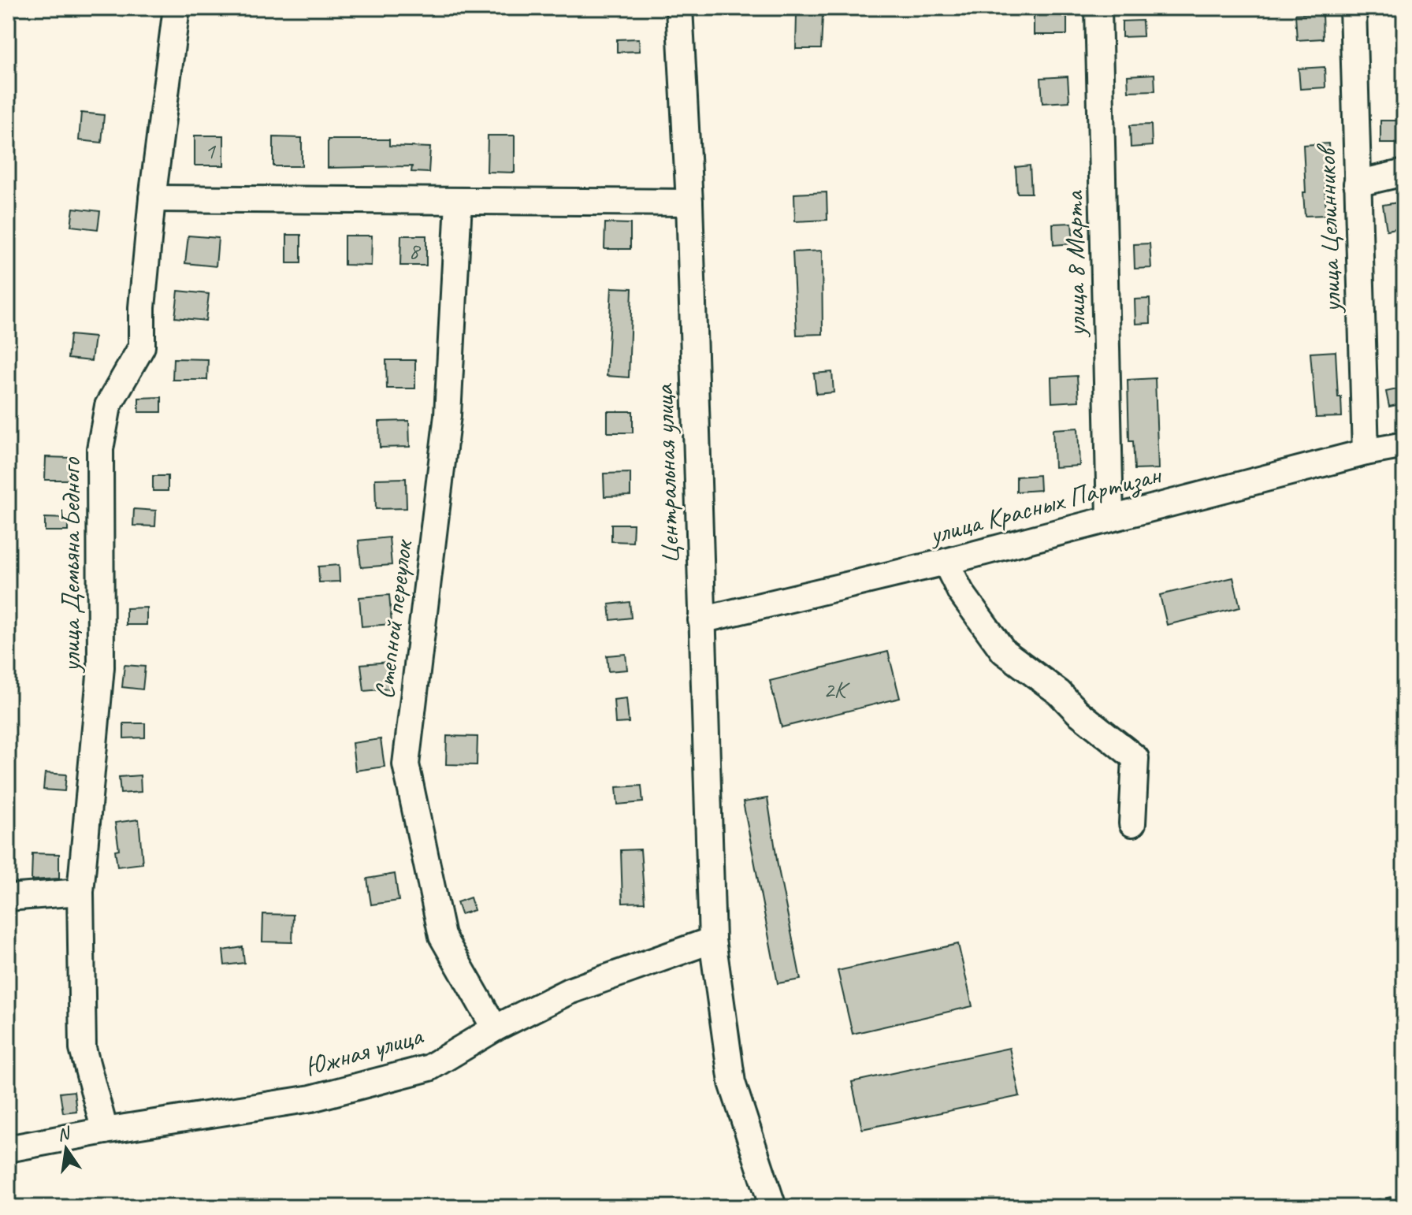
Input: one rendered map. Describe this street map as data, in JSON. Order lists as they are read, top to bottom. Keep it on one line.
{"streets":{"street":["улица Целинников","улица 8 Марта","Центральная улица","улица Красных Партизан","улица Демьяна Бедного","Степной переулок","Южная улица"]},"crossings":[["улица Целинников","улица Красных Партизан"],["улица 8 Марта","улица Красных Партизан"],["Центральная улица","улица Красных Партизан"],["Центральная улица","Южная улица"],["улица Демьяна Бедного","Южная улица"],["Степной переулок","Южная улица"]],"house_numbers":["1","8","2К"],"north":"top"}
